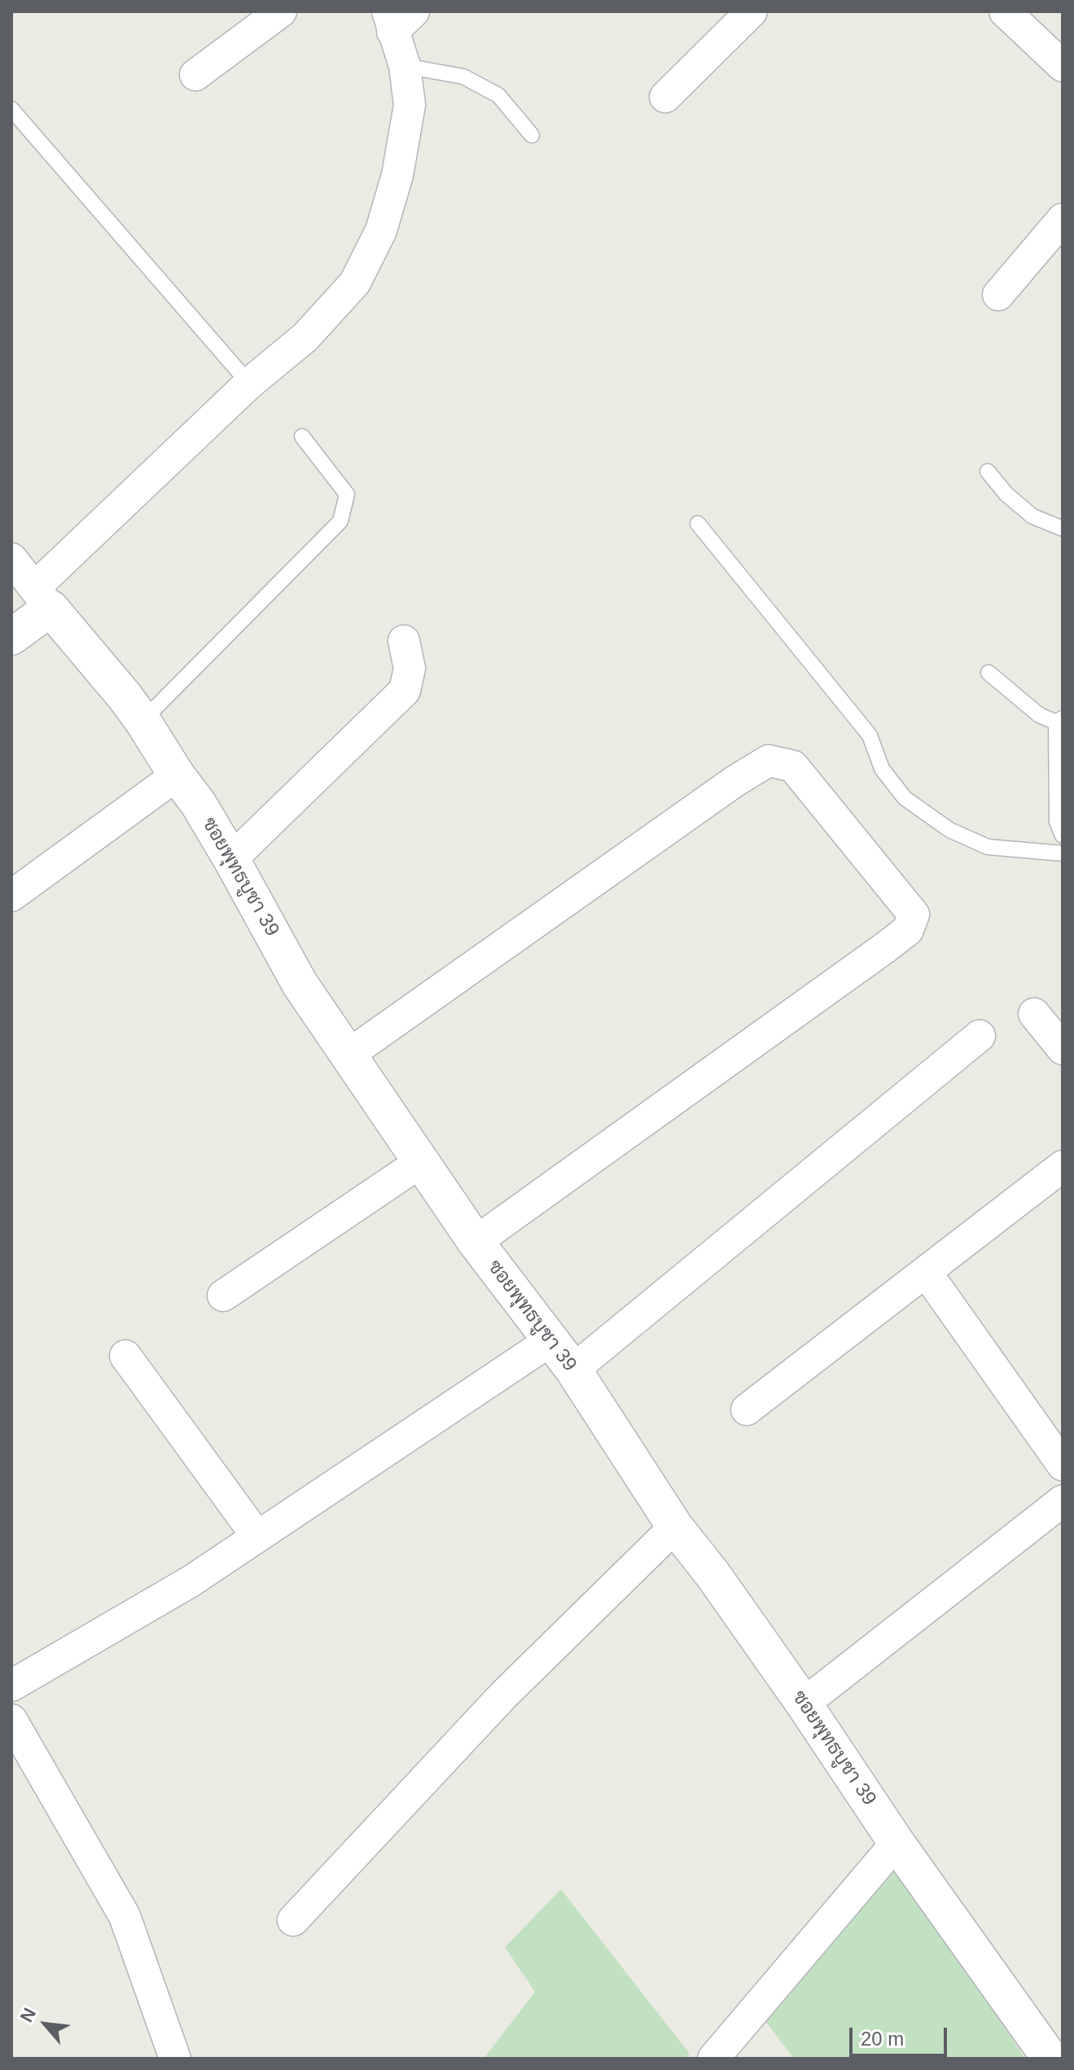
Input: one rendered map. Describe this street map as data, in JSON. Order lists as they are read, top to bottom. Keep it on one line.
{"streets":{"street":["ซอยพุทธบูชา 39"]},"scale_bar":"20 m","north":"top left"}
